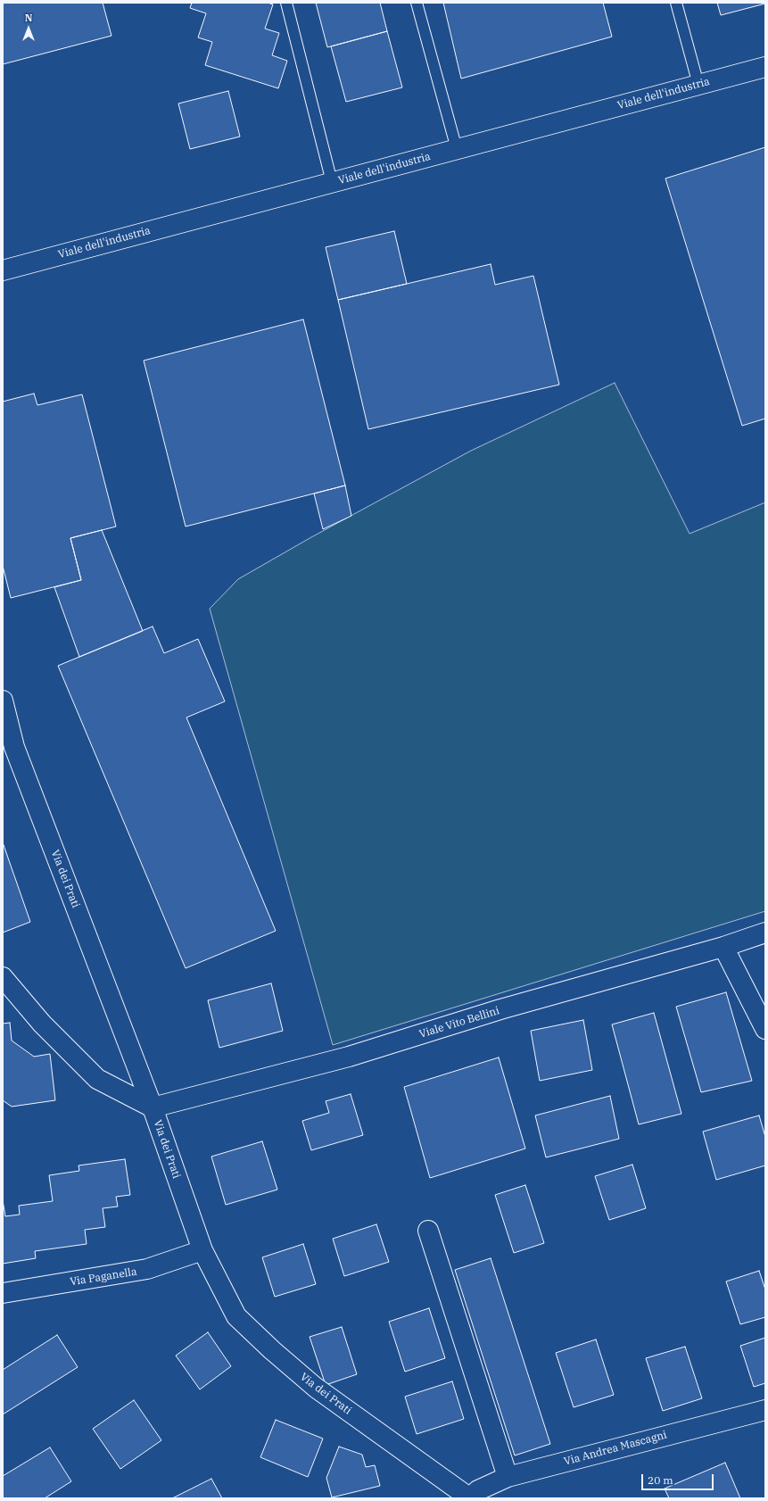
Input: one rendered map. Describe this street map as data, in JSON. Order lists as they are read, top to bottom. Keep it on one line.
{"streets":{"street":["Viale dell'industria","Via dei Prati","Viale Vito Bellini","Via Paganella","Via Andrea Mascagni"]},"crossings":[["Via dei Prati","Viale Vito Bellini"],["Via dei Prati","Via Paganella"],["Via dei Prati","Via Andrea Mascagni"]],"scale_bar":"20 m","north":"top"}
